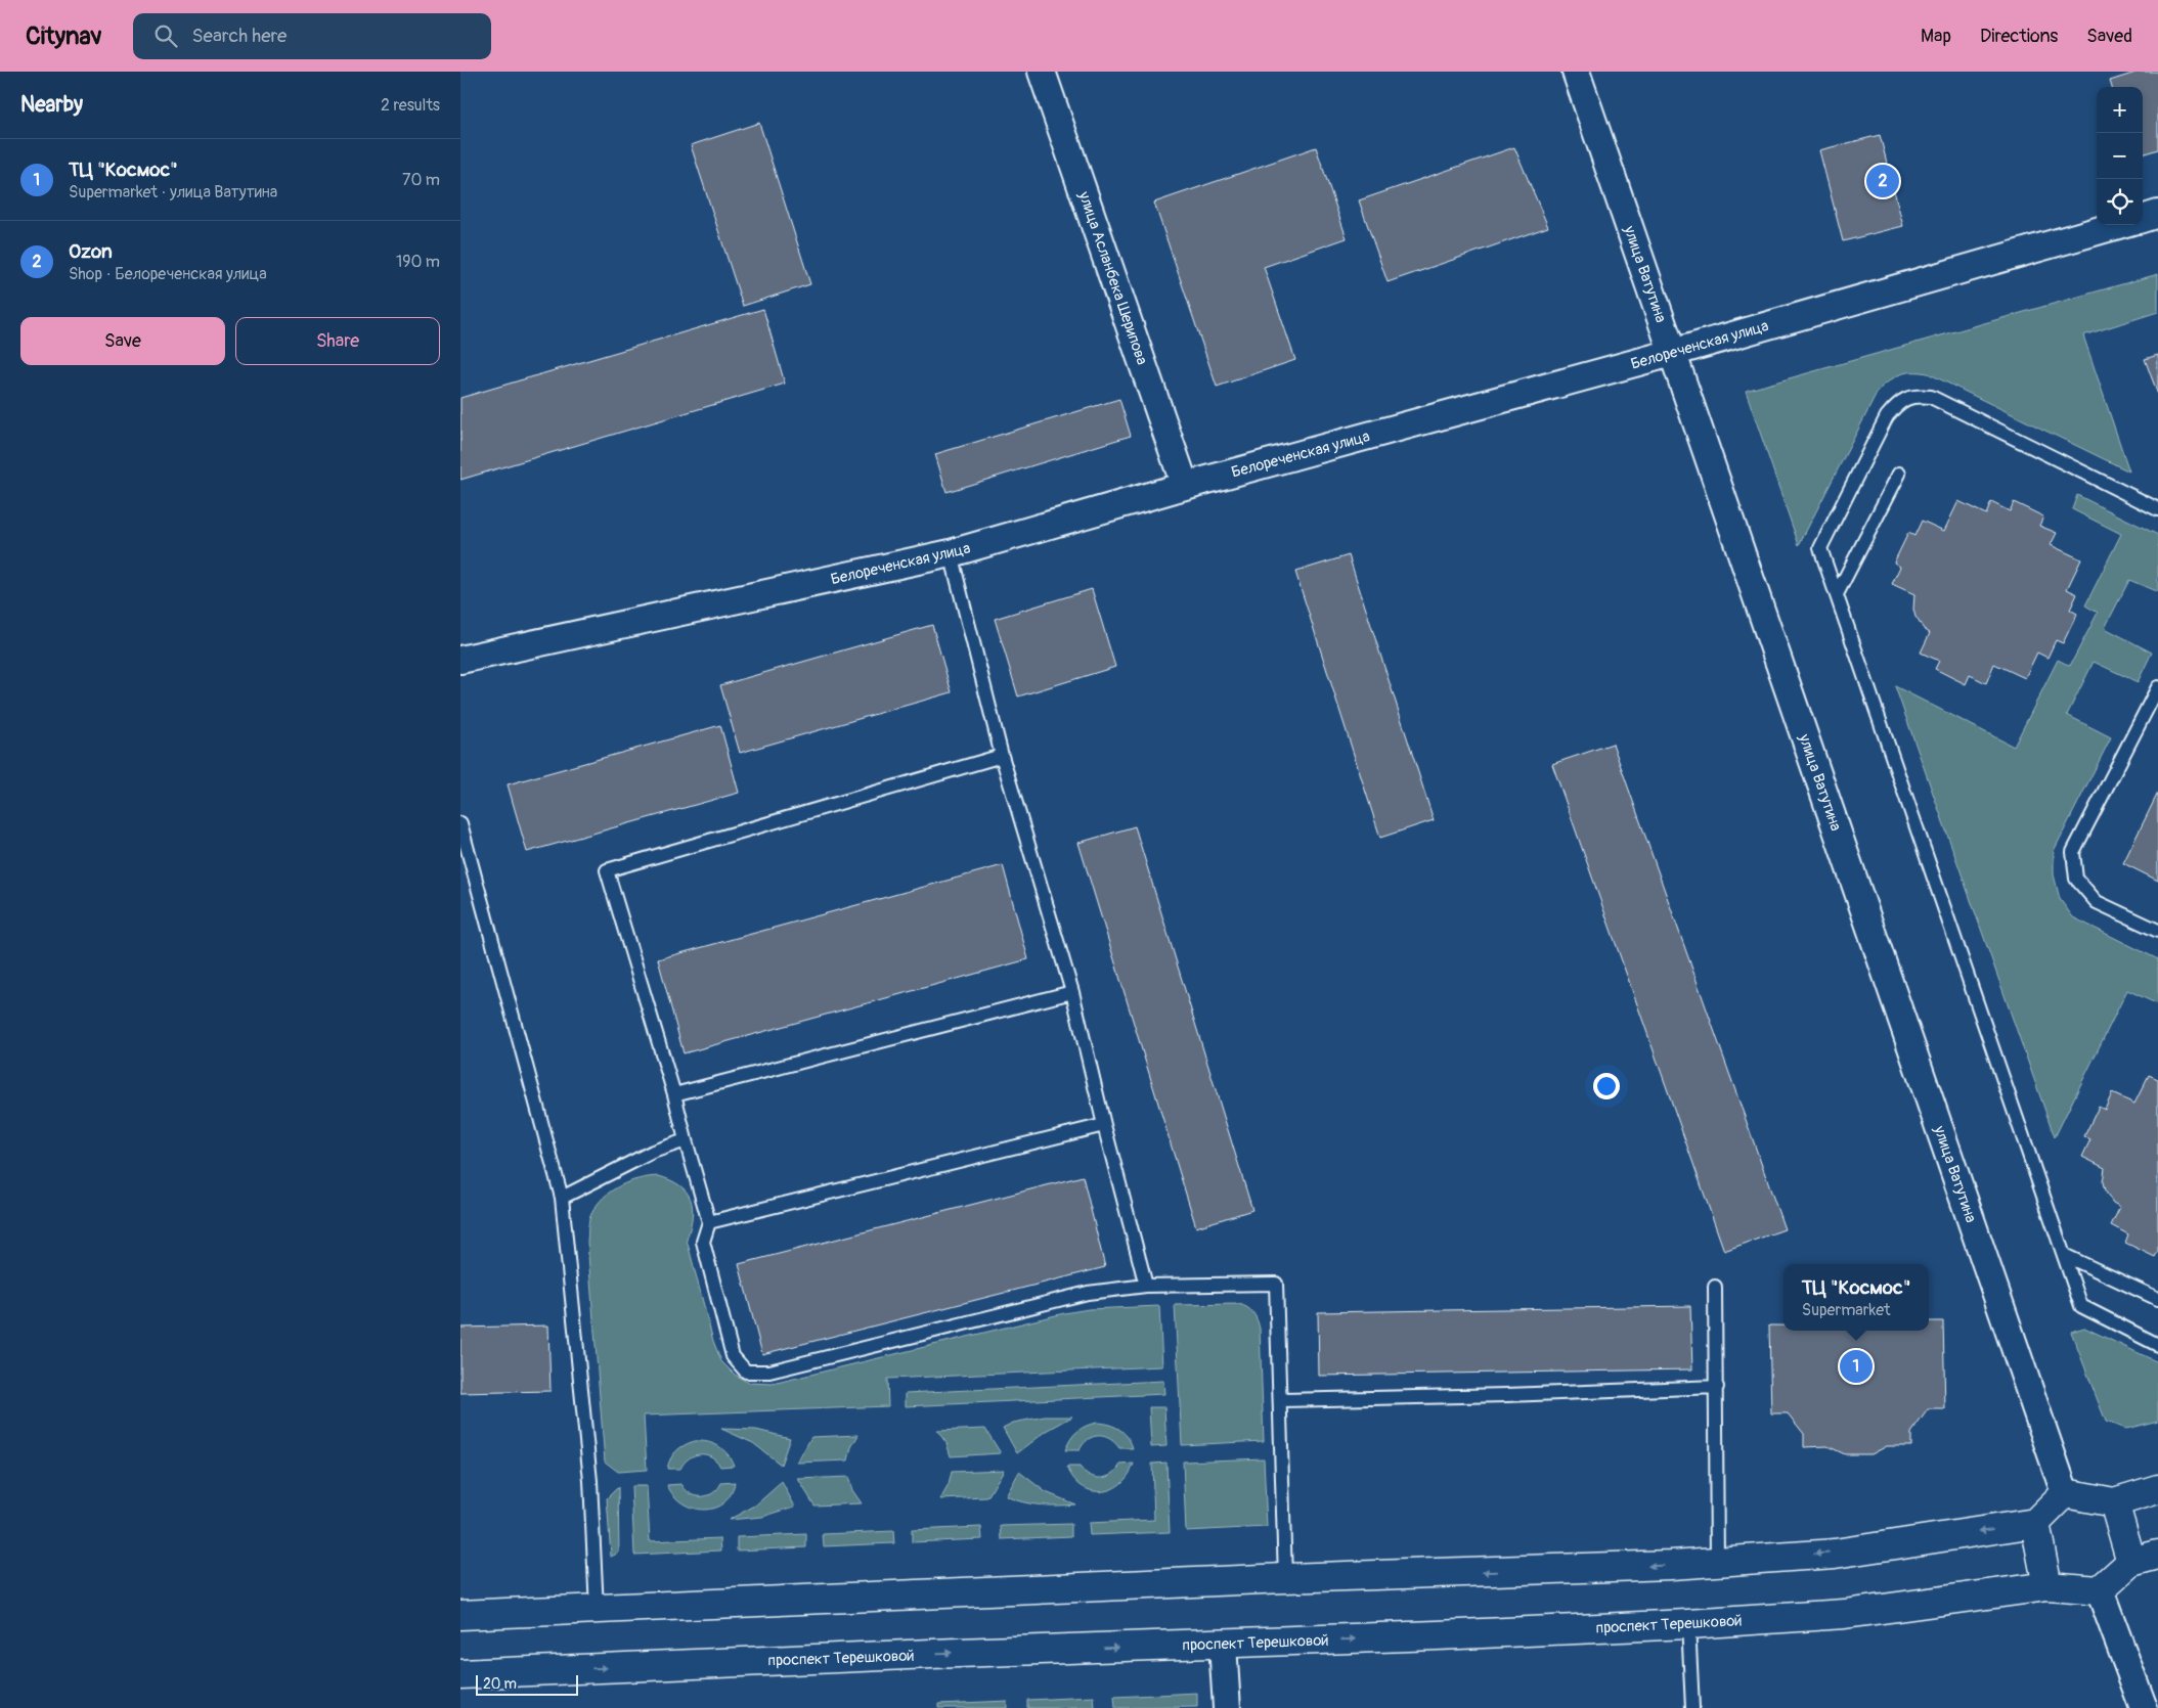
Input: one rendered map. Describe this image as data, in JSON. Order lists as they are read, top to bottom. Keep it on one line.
{"streets":{"main road":["проспект Терешковой"],"street":["улица Ватутина","улица Асланбека Шерипова","Белореченская улица"]},"crossings":[["улица Ватутина","Белореченская улица"],["улица Ватутина","проспект Терешковой"],["улица Асланбека Шерипова","Белореченская улица"]],"scale_bar":"20 m","page":{"header":"Citynav","search":"Search here","nav":["Map","Directions","Saved"],"heading":["Nearby","2 results"],"map_buttons":["+","−"],"list":[{"mark":"1","name":"ТЦ \"Космос\"","note":"Supermarket · улица Ватутина","value":"70 m"},{"mark":"2","name":"Ozon","note":"Shop · Белореченская улица","value":"190 m"}],"pins":["2","1"],"buttons":["Save","Share"],"popup":["ТЦ \"Космос\"","Supermarket"],"scale":"20 m"}}
